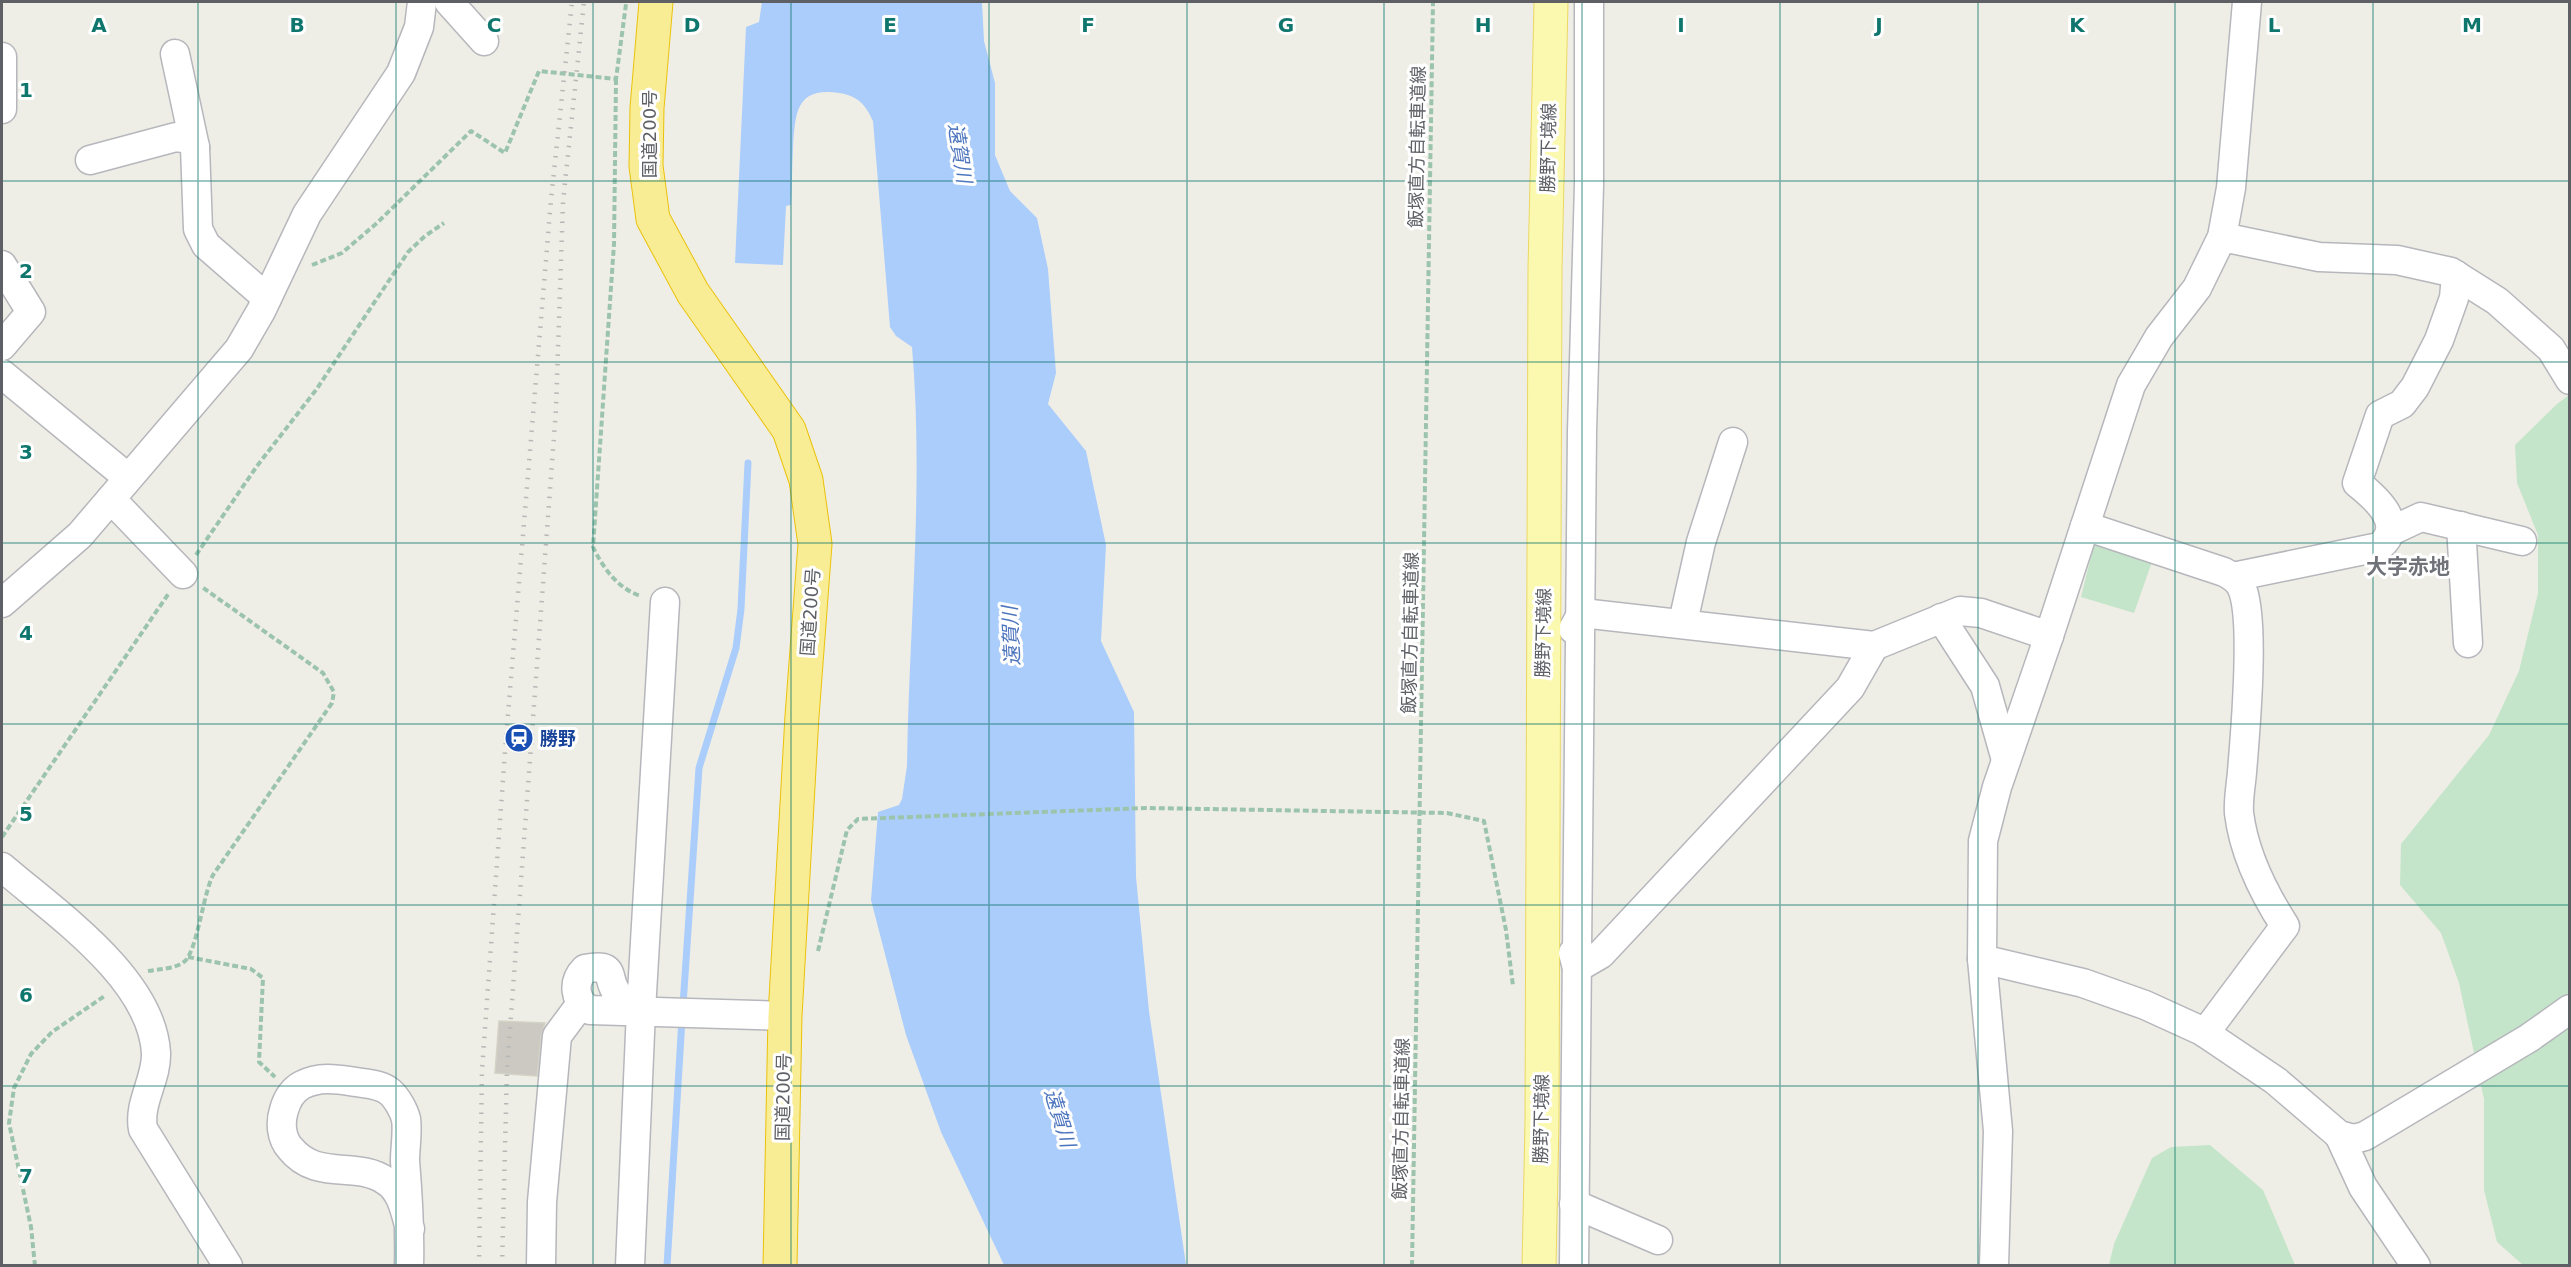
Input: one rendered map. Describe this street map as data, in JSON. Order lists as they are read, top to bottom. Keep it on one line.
{"streets":{"highway":["国道200号"],"main road":["勝野下境線"],"path":["飯塚直方自転車道線"]},"districts":["大字赤地"],"water":["遠賀川"],"places":{"station":["勝野"]},"grid":{"columns":["A","B","C","D","E","F","G","H","I","J","K","L","M"],"rows":["1","2","3","4","5","6","7"]}}
